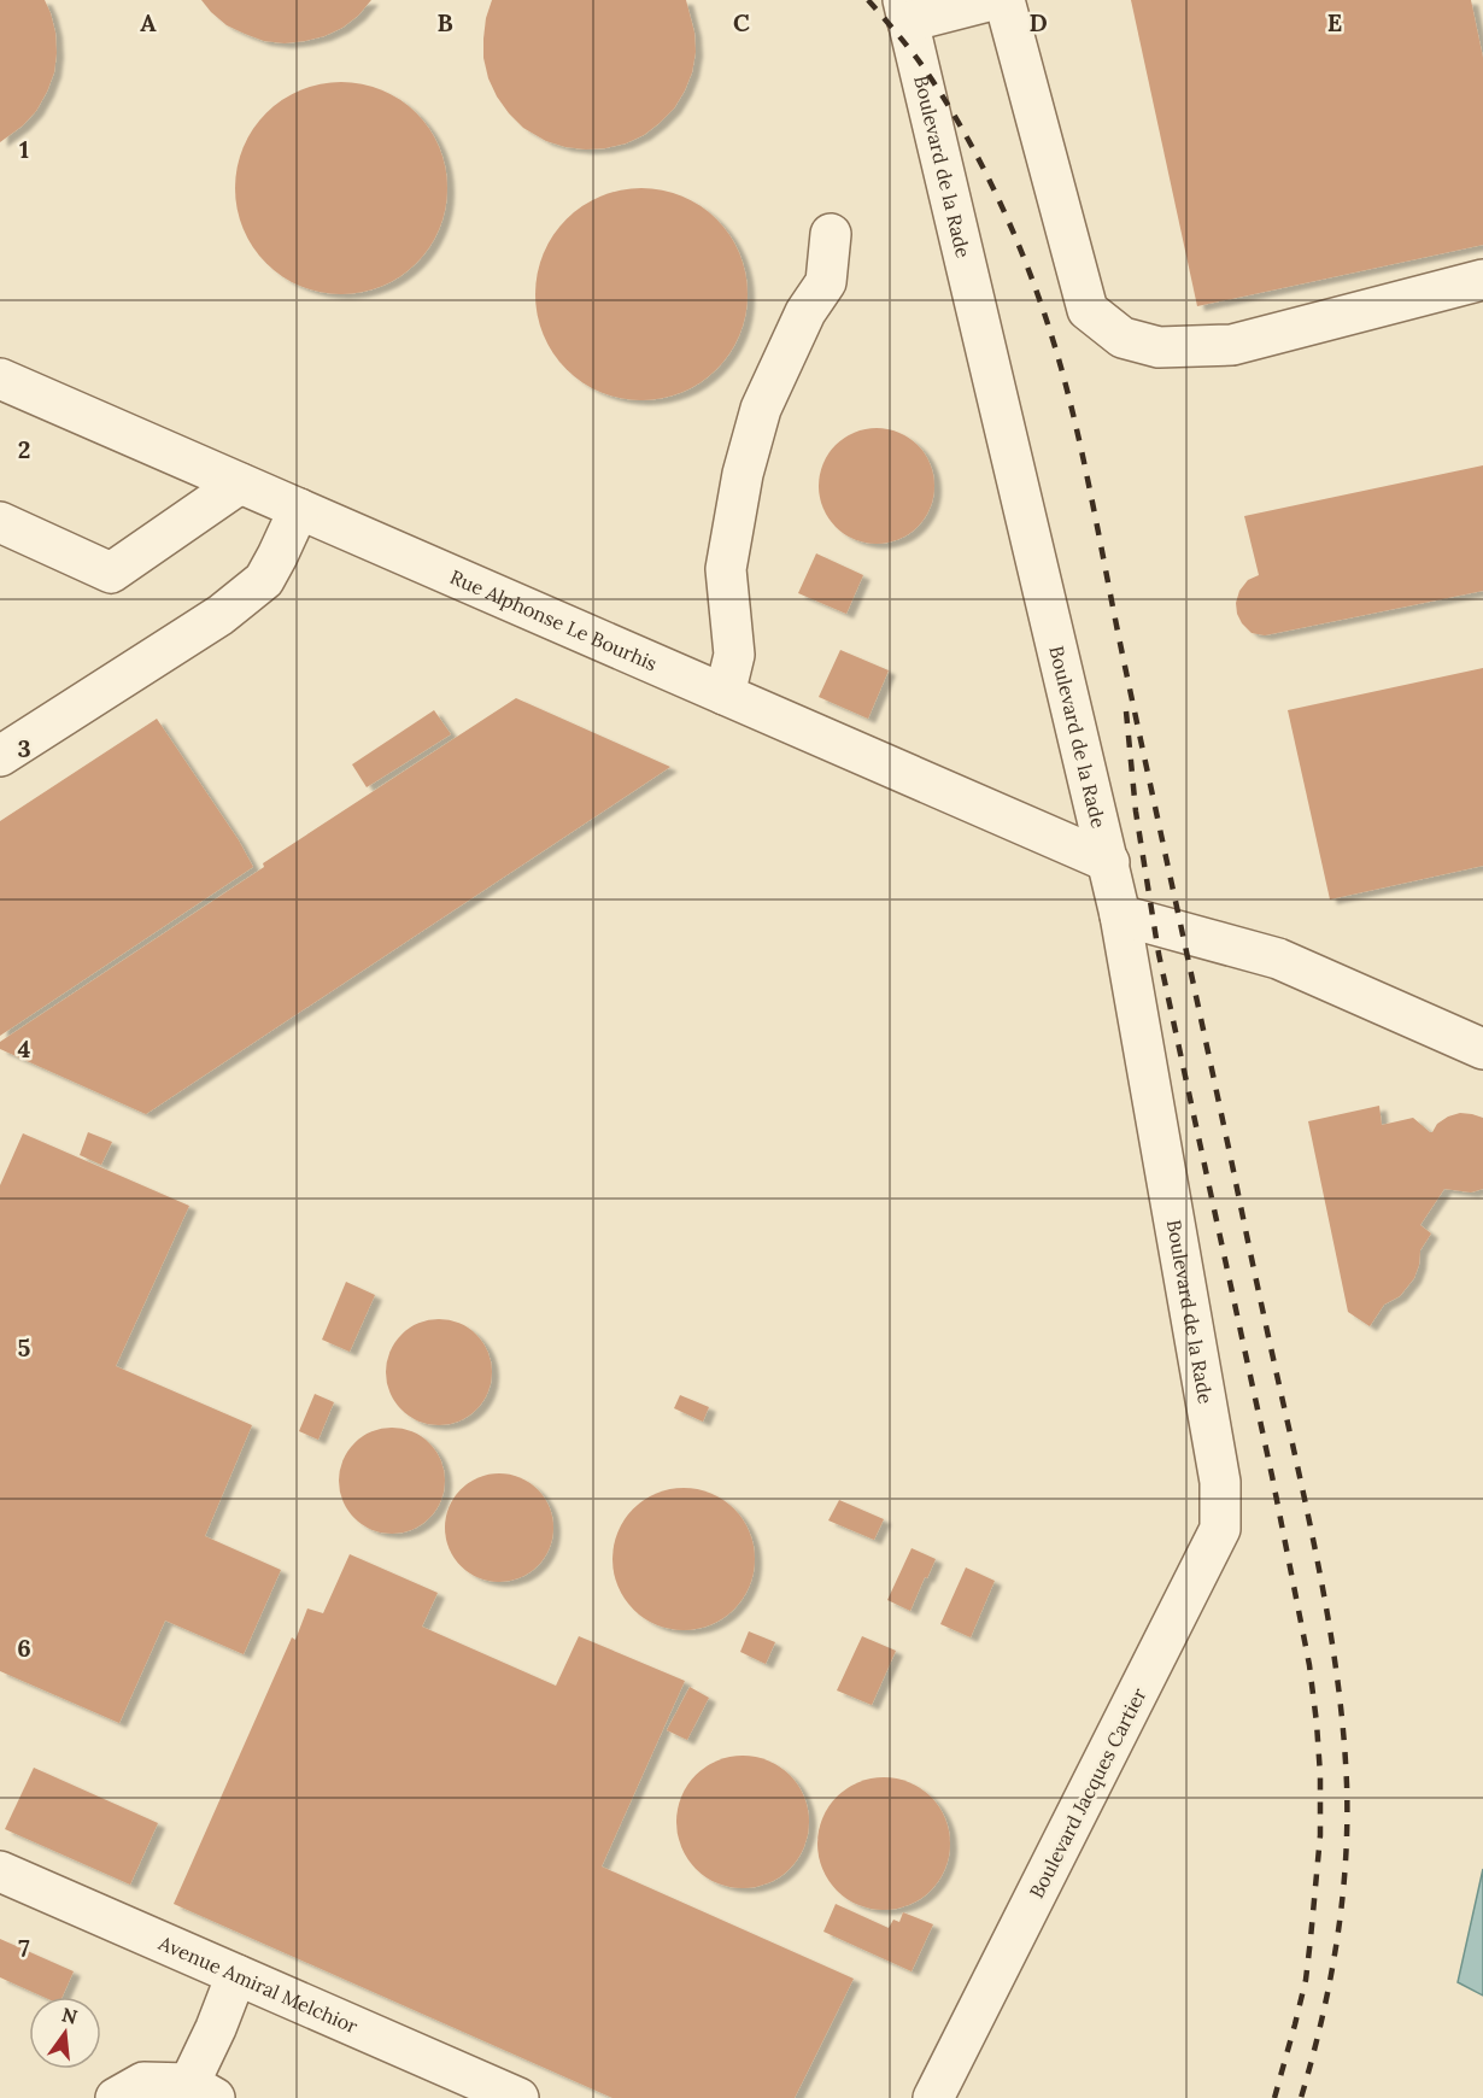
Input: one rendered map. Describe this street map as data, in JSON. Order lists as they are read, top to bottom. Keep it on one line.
{"streets":{"street":["Boulevard de la Rade","Rue Alphonse Le Bourhis","Boulevard Jacques Cartier","Avenue Amiral Melchior"]},"crossings":[["Boulevard de la Rade","Rue Alphonse Le Bourhis"],["Boulevard de la Rade","Boulevard Jacques Cartier"]],"north":"top","grid":{"columns":["A","B","C","D","E"],"rows":["1","2","3","4","5","6","7"]}}
